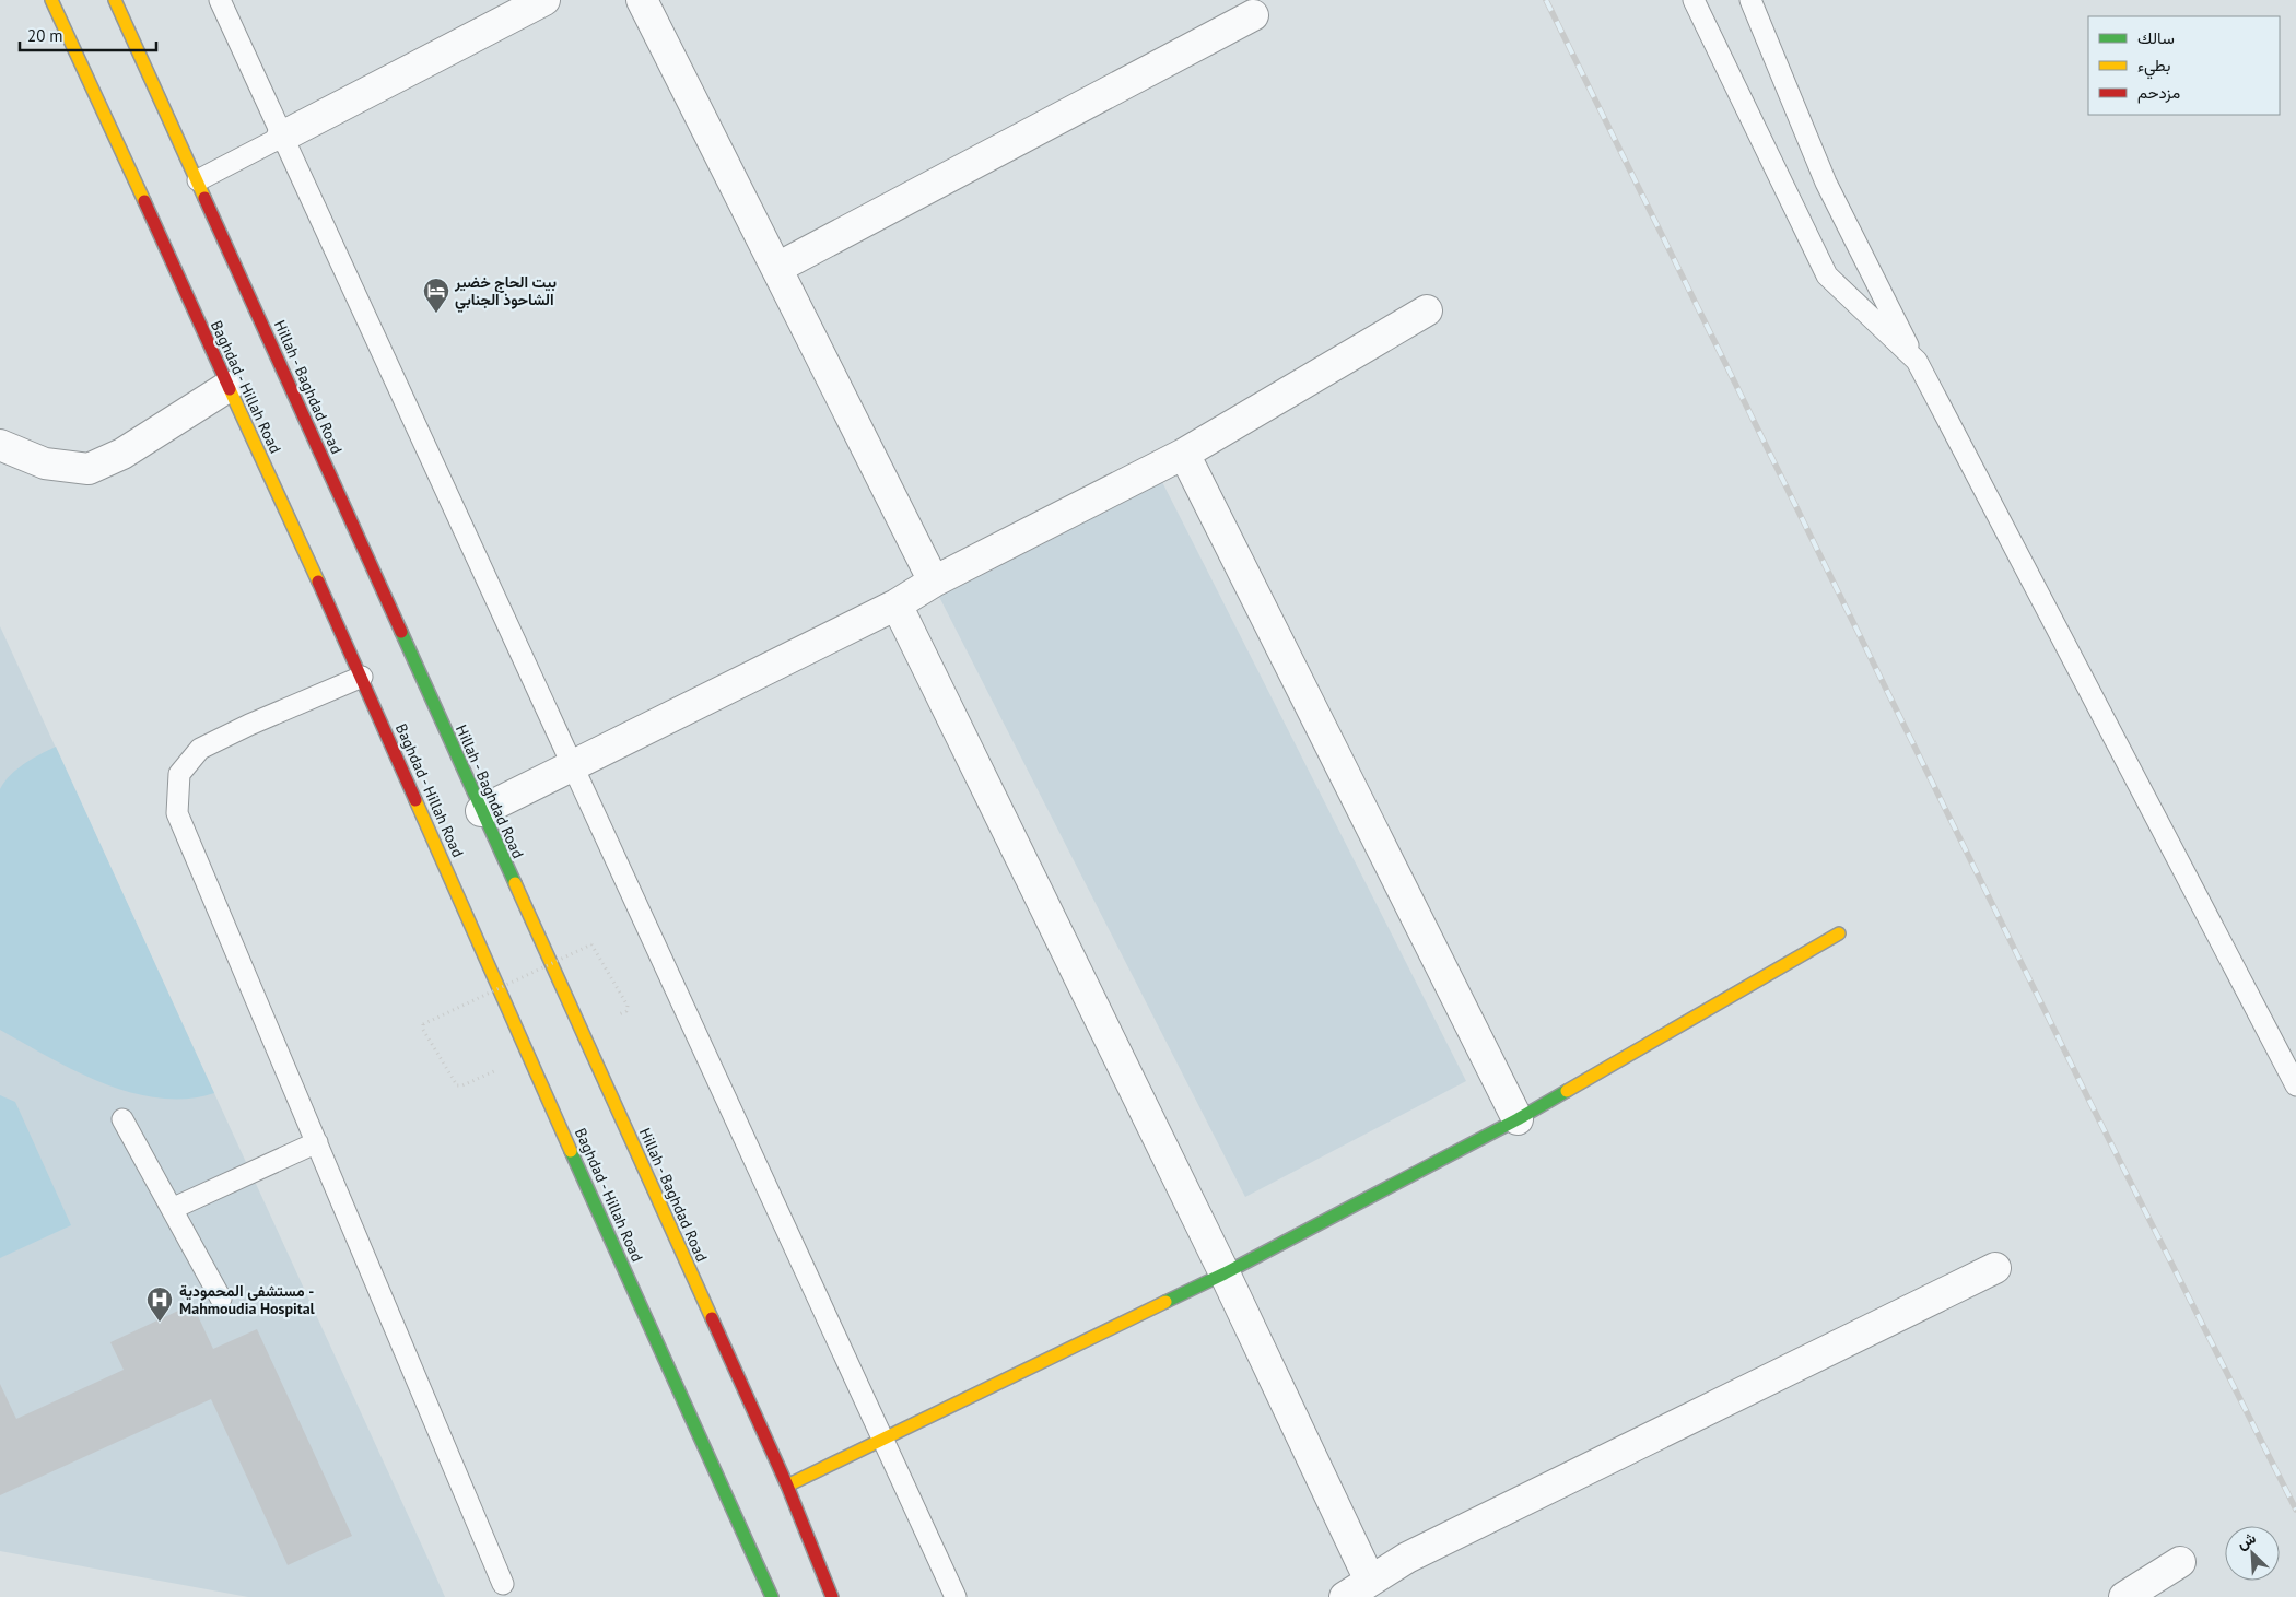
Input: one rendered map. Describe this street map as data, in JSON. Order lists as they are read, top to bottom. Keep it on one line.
{"streets":{"main road":["Baghdad - Hillah Road","Hillah - Baghdad Road"]},"places":{"hotel":["بيت الحاج خضير الشاحوذ الجنابي"],"hospital":["مستشفى المحمودية - Mahmoudia Hospital"]},"legend":["سالك","بطيء","مزدحم"],"scale_bar":"20 m","north":"top left"}
